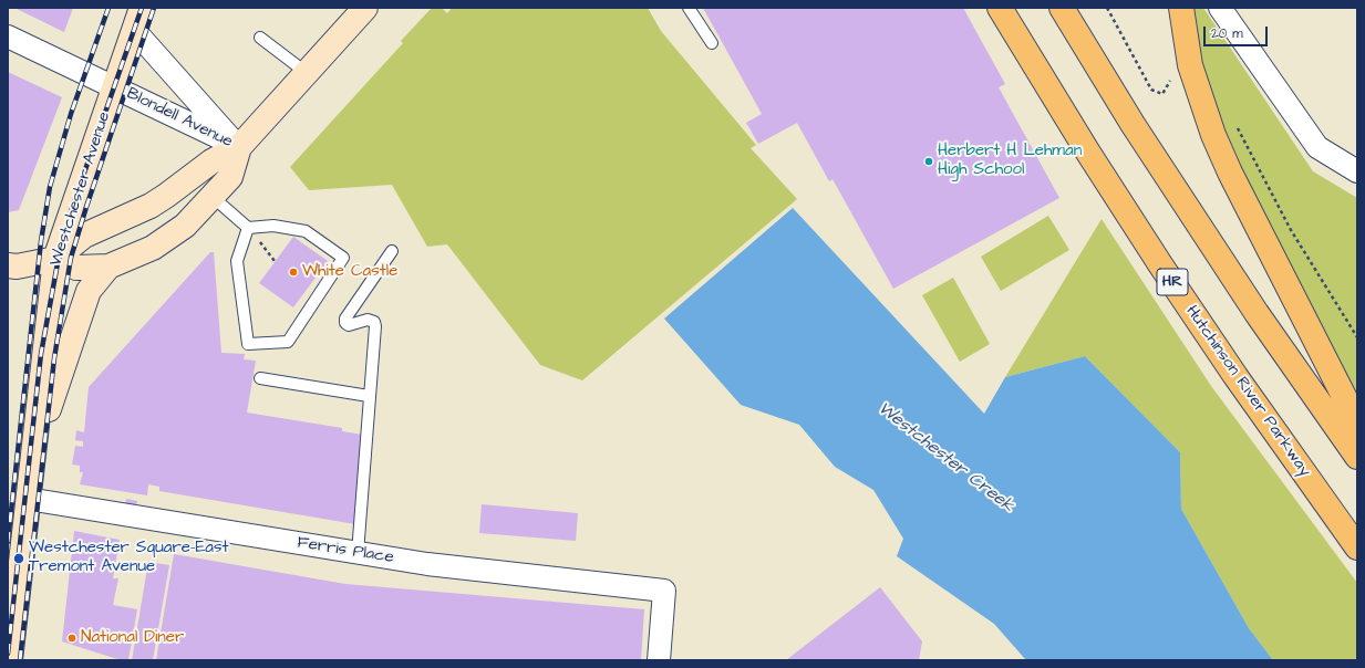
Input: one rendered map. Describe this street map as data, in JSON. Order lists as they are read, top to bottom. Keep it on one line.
{"streets":{"highway":["HR","Hutchinson River Parkway"],"main road":["Westchester Avenue"],"street":["Blondell Avenue","Ferris Place"]},"crossings":[["Blondell Avenue","Westchester Avenue"],["Westchester Avenue","Ferris Place"]],"water":["Westchester Creek"],"places":["Herbert H Lehman High School","White Castle","Westchester Square–East Tremont Avenue","National Diner"],"scale_bar":"20 m"}
